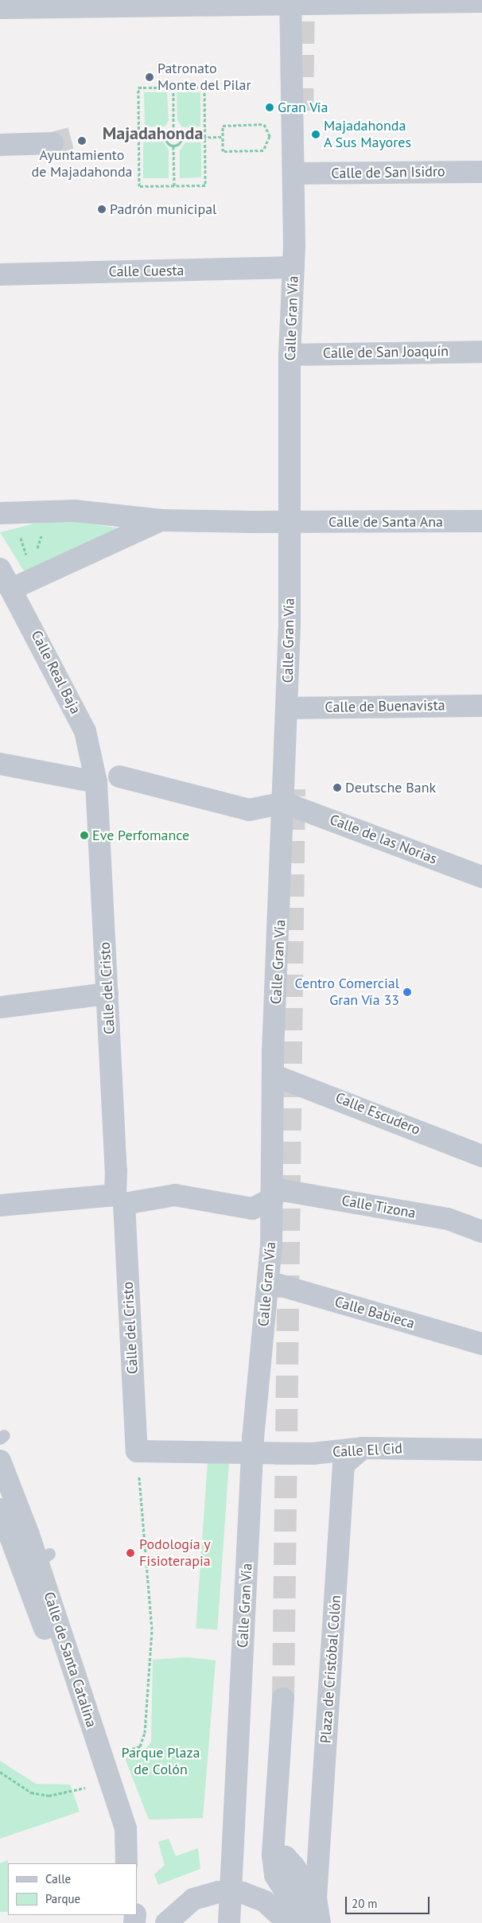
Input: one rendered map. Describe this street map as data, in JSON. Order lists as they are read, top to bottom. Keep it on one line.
{"streets":{"street":["Calle de San Isidro","Calle Cuesta","Calle Gran Vía","Calle de San Joaquín","Calle de Santa Ana","Calle Real Baja","Calle de Buenavista","Calle de las Norias","Calle del Cristo","Calle Escudero","Calle Tizona","Calle Babieca","Calle El Cid","Calle de Santa Catalina","Plaza de Cristóbal Colón"]},"crossings":[["Calle de San Isidro","Calle Gran Vía"],["Calle Cuesta","Calle Gran Vía"],["Calle Gran Vía","Calle de San Joaquín"],["Calle Gran Vía","Calle de Santa Ana"],["Calle Gran Vía","Calle de Buenavista"],["Calle Gran Vía","Calle de las Norias"],["Calle Gran Vía","Calle Escudero"],["Calle Gran Vía","Calle Tizona"],["Calle Gran Vía","Calle Babieca"],["Calle Gran Vía","Calle El Cid"],["Calle Real Baja","Calle del Cristo"],["Calle del Cristo","Calle El Cid"],["Calle El Cid","Plaza de Cristóbal Colón"]],"districts":["Majadahonda"],"parks":["Parque Plaza de Colón"],"places":["Patronato Monte del Pilar","Gran Vía","Majadahonda A Sus Mayores","Ayuntamiento de Majadahonda","Padrón municipal","Deutsche Bank","Eve Perfomance","Centro Comercial Gran Vía 33","Podología y Fisioterapia"],"legend":["Calle","Parque"],"scale_bar":"20 m"}
